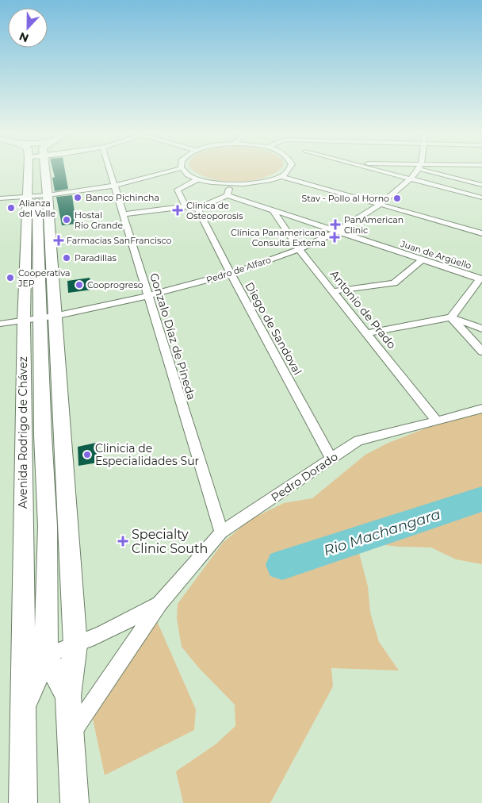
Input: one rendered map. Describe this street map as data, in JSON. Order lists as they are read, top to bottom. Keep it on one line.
{"streets":{"street":["Juan de Argüello","Pedro de Alfaro","Antonio de Prado","Diego de Sandoval","Gonzalo Díaz de Pineda","Avenida Rodrigo de Chávez","Pedro Dorado"]},"crossings":[["Juan de Argüello","Pedro de Alfaro"],["Juan de Argüello","Antonio de Prado"],["Pedro de Alfaro","Antonio de Prado"],["Pedro de Alfaro","Diego de Sandoval"],["Pedro de Alfaro","Gonzalo Díaz de Pineda"],["Pedro de Alfaro","Avenida Rodrigo de Chávez"],["Antonio de Prado","Pedro Dorado"],["Diego de Sandoval","Pedro Dorado"],["Gonzalo Díaz de Pineda","Pedro Dorado"],["Avenida Rodrigo de Chávez","Pedro Dorado"]],"water":["Rio Machangara"],"places":{"other":["Banco Pichincha","Stav - Pollo al Horno","Alianza del Valle","Hostal Rio Grande","Paradillas","Cooperativa JEP","Cooprogreso","Clinicia de Especialidades Sur"],"health":["Clinica de Osteoporosis","PanAmerican Clinic","Clínica Panamericana Consulta Externa","Farmacias SanFrancisco","Specialty Clinic South"]},"north":"bottom"}
